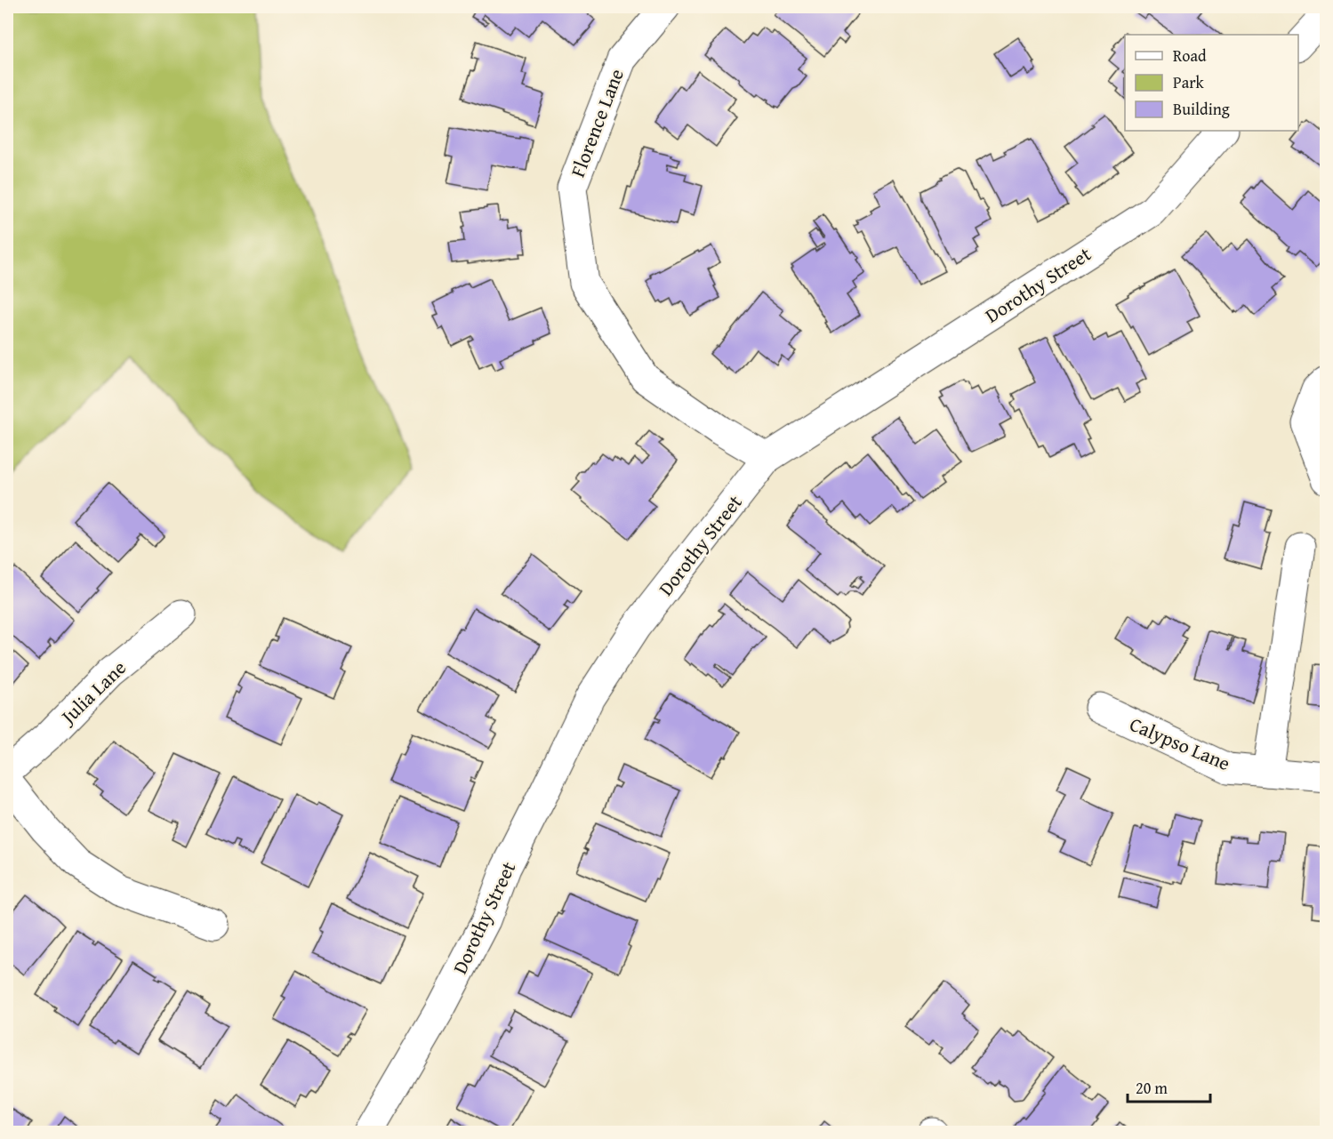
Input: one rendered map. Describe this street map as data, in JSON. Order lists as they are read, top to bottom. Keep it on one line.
{"streets":{"street":["Florence Lane","Dorothy Street","Julia Lane","Calypso Lane"]},"crossings":[["Florence Lane","Dorothy Street"]],"legend":["Road","Park","Building"],"scale_bar":"20 m"}
